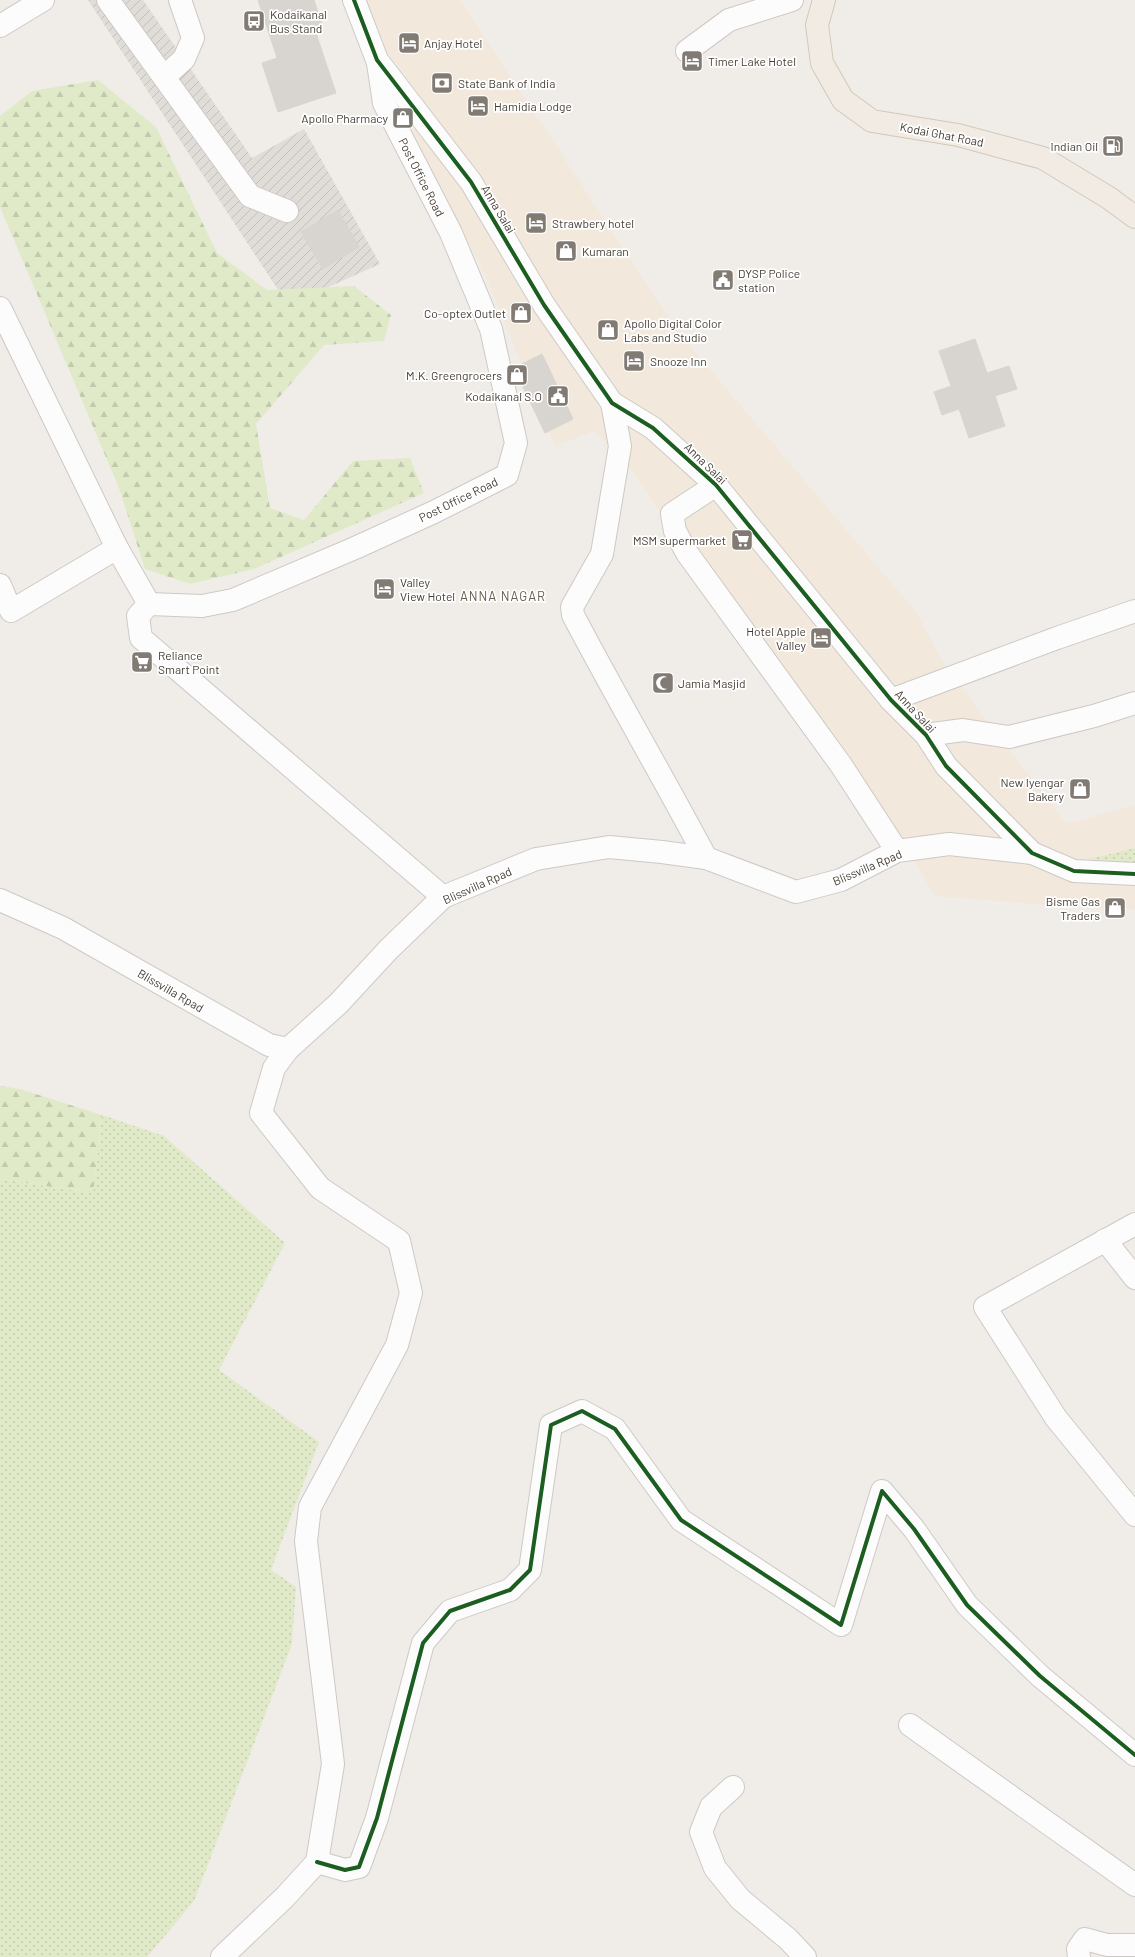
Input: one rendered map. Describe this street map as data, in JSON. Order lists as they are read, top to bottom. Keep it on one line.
{"streets":{"main road":["Kodai Ghat Road"],"street":["Post Office Road","Anna Salai","Blissvilla Rpad"]},"crossings":[["Post Office Road","Anna Salai"],["Anna Salai","Blissvilla Rpad"]],"districts":["ANNA NAGAR"],"places":{"bus stop":["Kodaikanal Bus Stand"],"hotel":["Anjay Hotel","Timer Lake Hotel","Hamidia Lodge","Strawbery hotel","Snooze Inn","Valley View Hotel","Hotel Apple Valley"],"bank":["State Bank of India"],"shop":["Apollo Pharmacy","Kumaran","Co-optex Outlet","Apollo Digital Color Labs and Studio","M.K. Greengrocers","New Iyengar Bakery","Bisme Gas Traders"],"fuel station":["Indian Oil"],"public building":["DYSP Police station","Kodaikanal S.O"],"supermarket":["MSM supermarket","Reliance Smart Point"],"mosque":["Jamia Masjid"]}}
